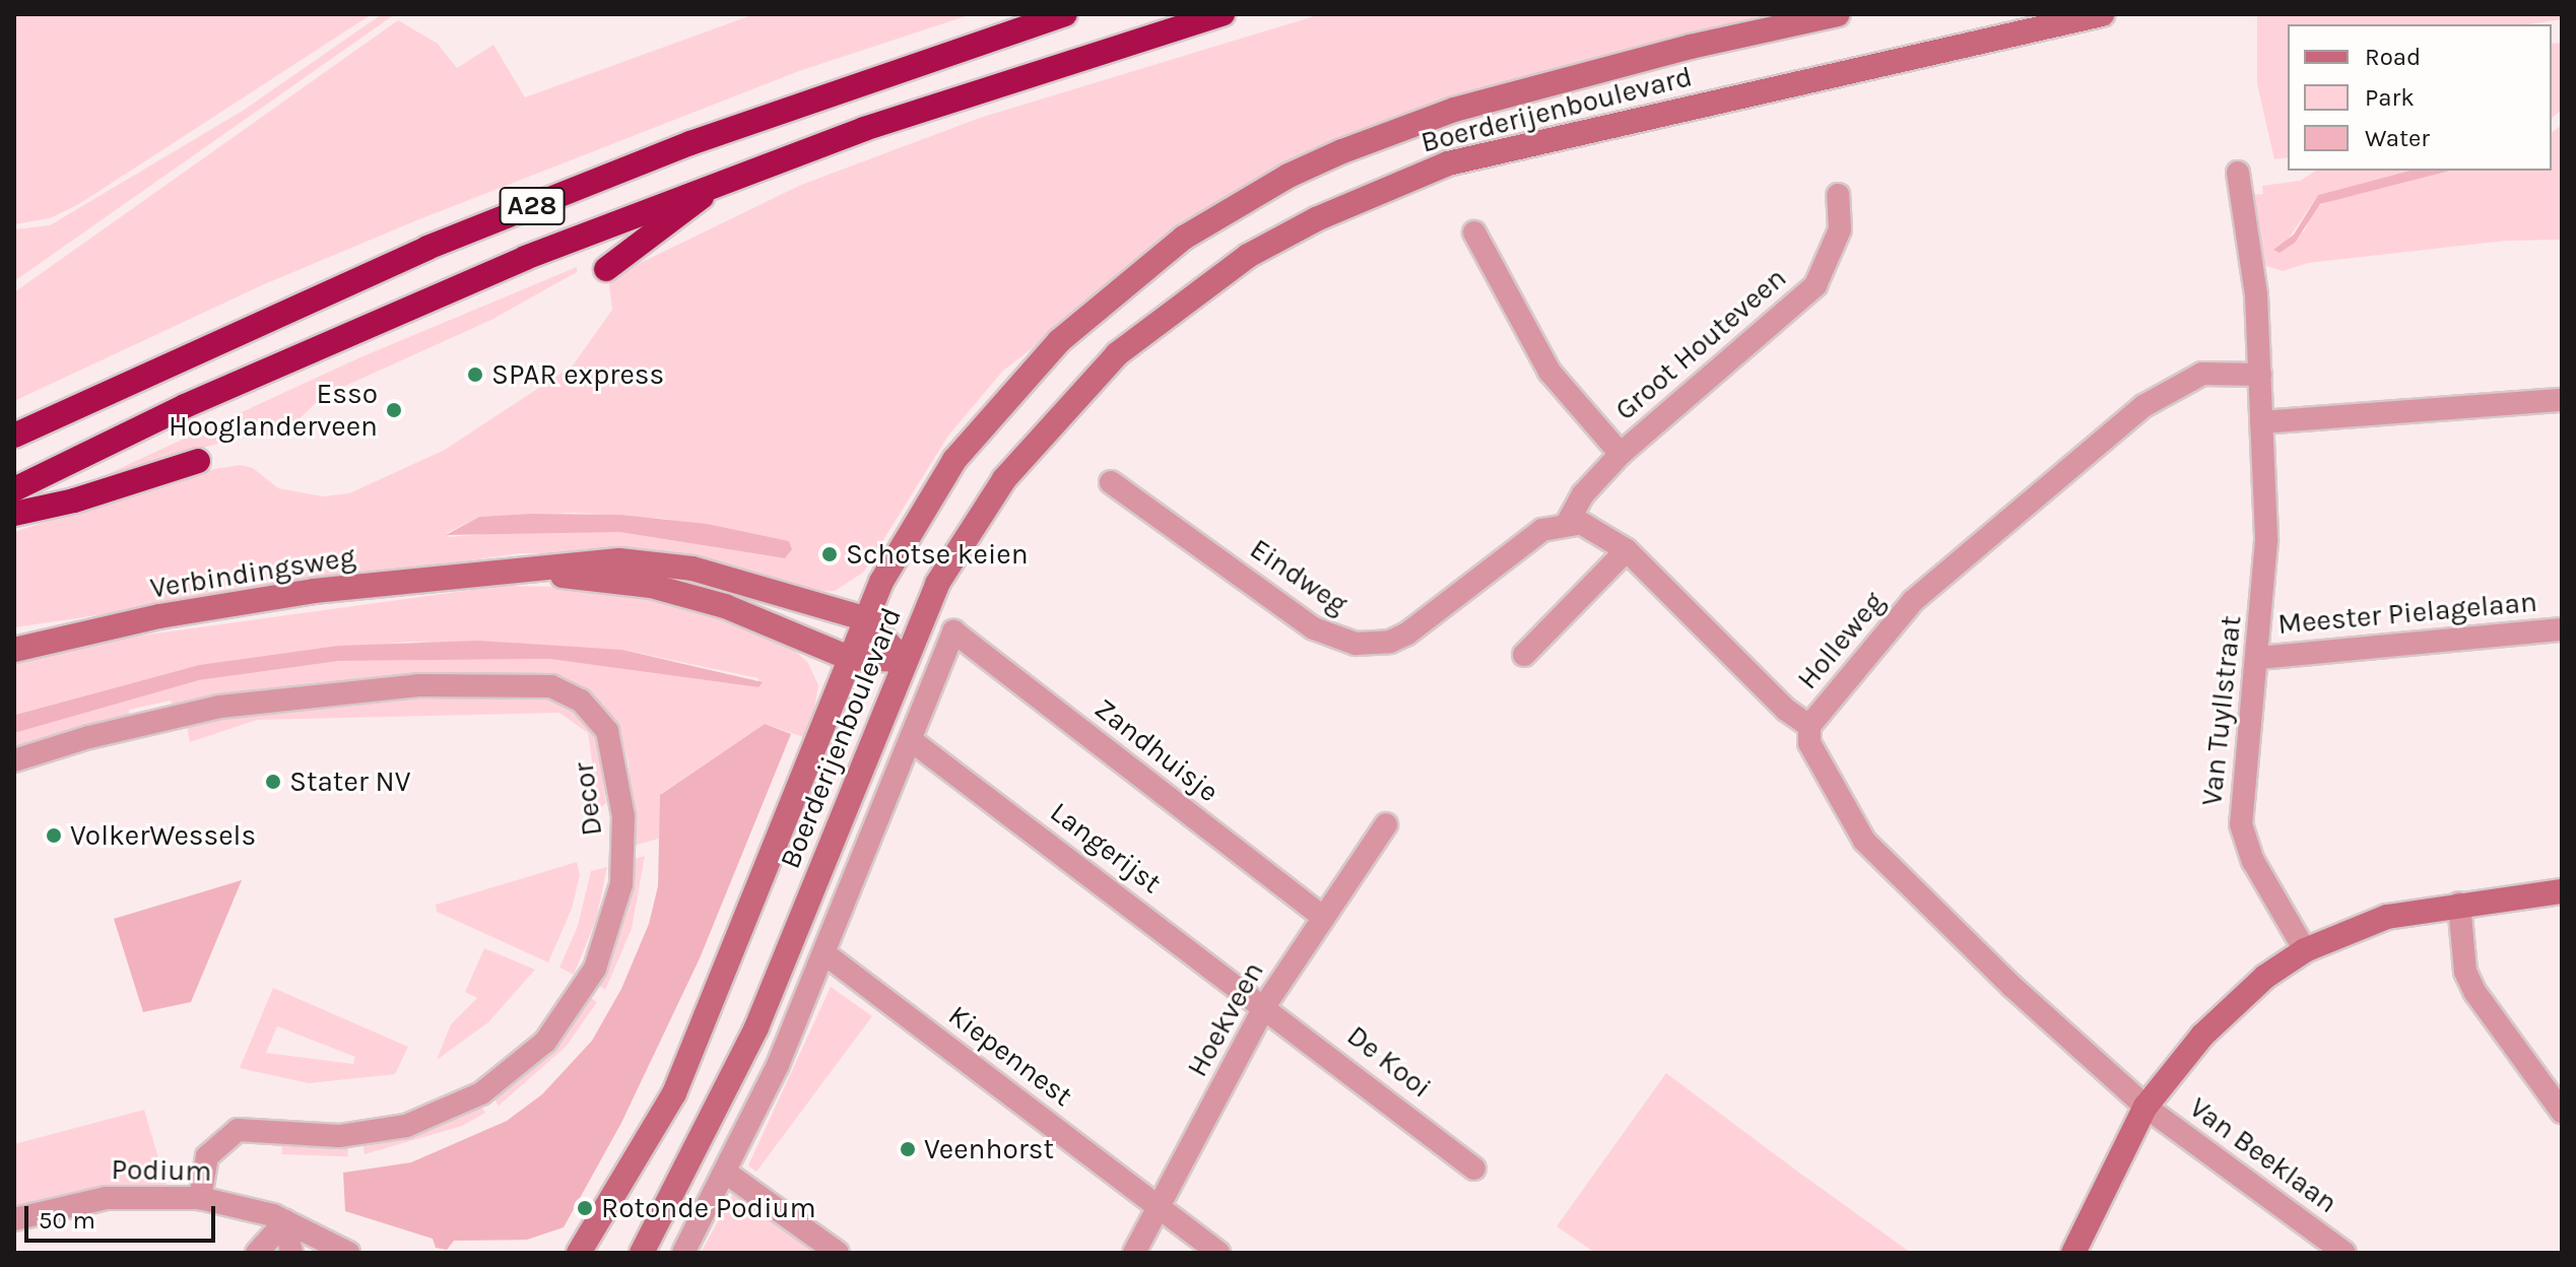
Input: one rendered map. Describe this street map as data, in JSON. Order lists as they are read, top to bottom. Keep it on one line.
{"streets":{"highway":["A28"],"main road":["Boerderijenboulevard","Verbindingsweg"],"street":["Groot Houteveen","Eindweg","Meester Pielagelaan","Holleweg","Van Tuyllstraat","Zandhuisje","Decor","Langerijst","Hoekveen","Kiepennest","De Kooi","Van Beeklaan","Podium"]},"crossings":[["Boerderijenboulevard","Verbindingsweg"],["Groot Houteveen","Eindweg"],["Meester Pielagelaan","Van Tuyllstraat"],["Holleweg","Van Tuyllstraat"],["Holleweg","Van Beeklaan"],["Zandhuisje","Langerijst"],["Zandhuisje","Hoekveen"],["Decor","Podium"],["Langerijst","Hoekveen"],["Langerijst","De Kooi"],["Hoekveen","Kiepennest"],["Hoekveen","De Kooi"]],"places":["SPAR express","Esso Hooglanderveen","Schotse keien","Stater NV","VolkerWessels","Veenhorst","Rotonde Podium"],"legend":["Road","Park","Water"],"scale_bar":"50 m"}
